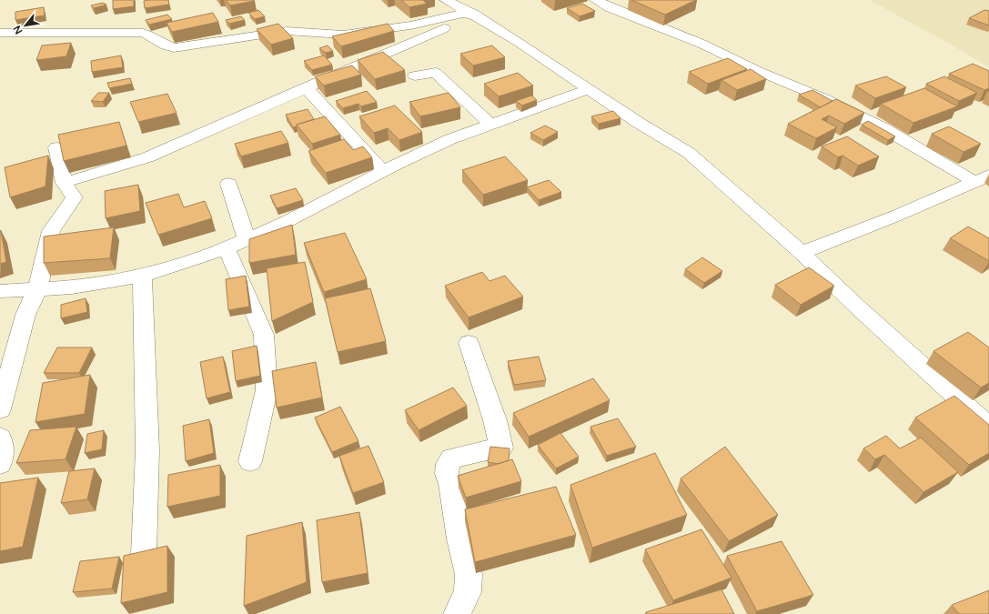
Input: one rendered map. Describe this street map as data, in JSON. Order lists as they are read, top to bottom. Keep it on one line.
{"north":"bottom left"}
